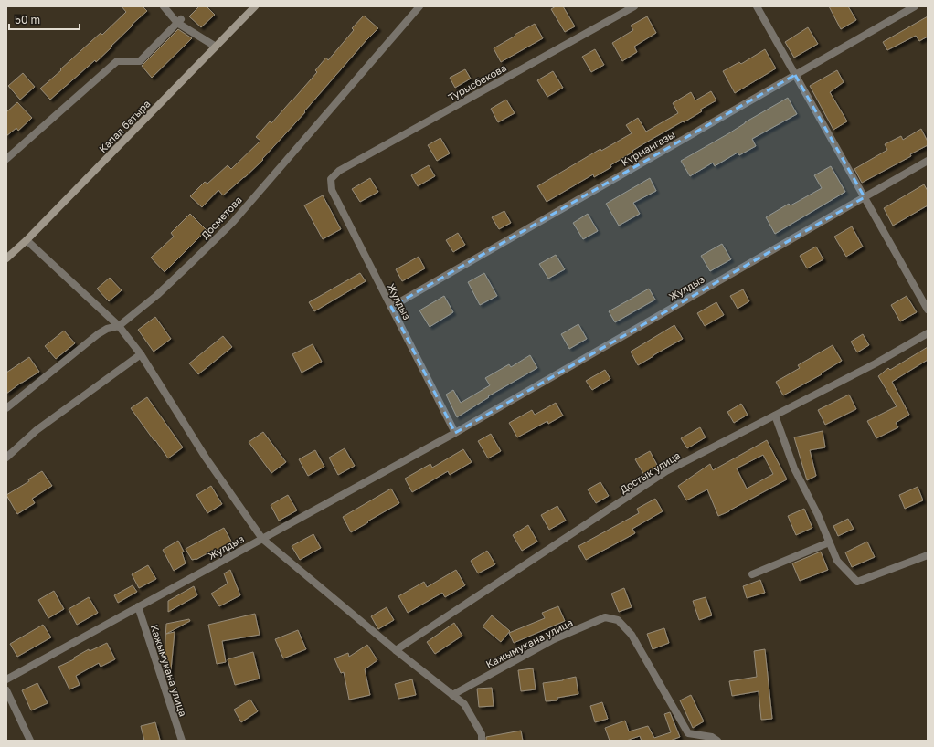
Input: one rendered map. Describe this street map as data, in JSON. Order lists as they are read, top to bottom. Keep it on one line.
{"streets":{"main road":["Капал батыра"],"street":["Турысбекова","Курмангазы","Досметова","Жулдыз","Достык улица","Кажымукана улица"]},"crossings":[["Турысбекова","Жулдыз"],["Курмангазы","Жулдыз"],["Жулдыз","Кажымукана улица"]],"scale_bar":"50 m"}
